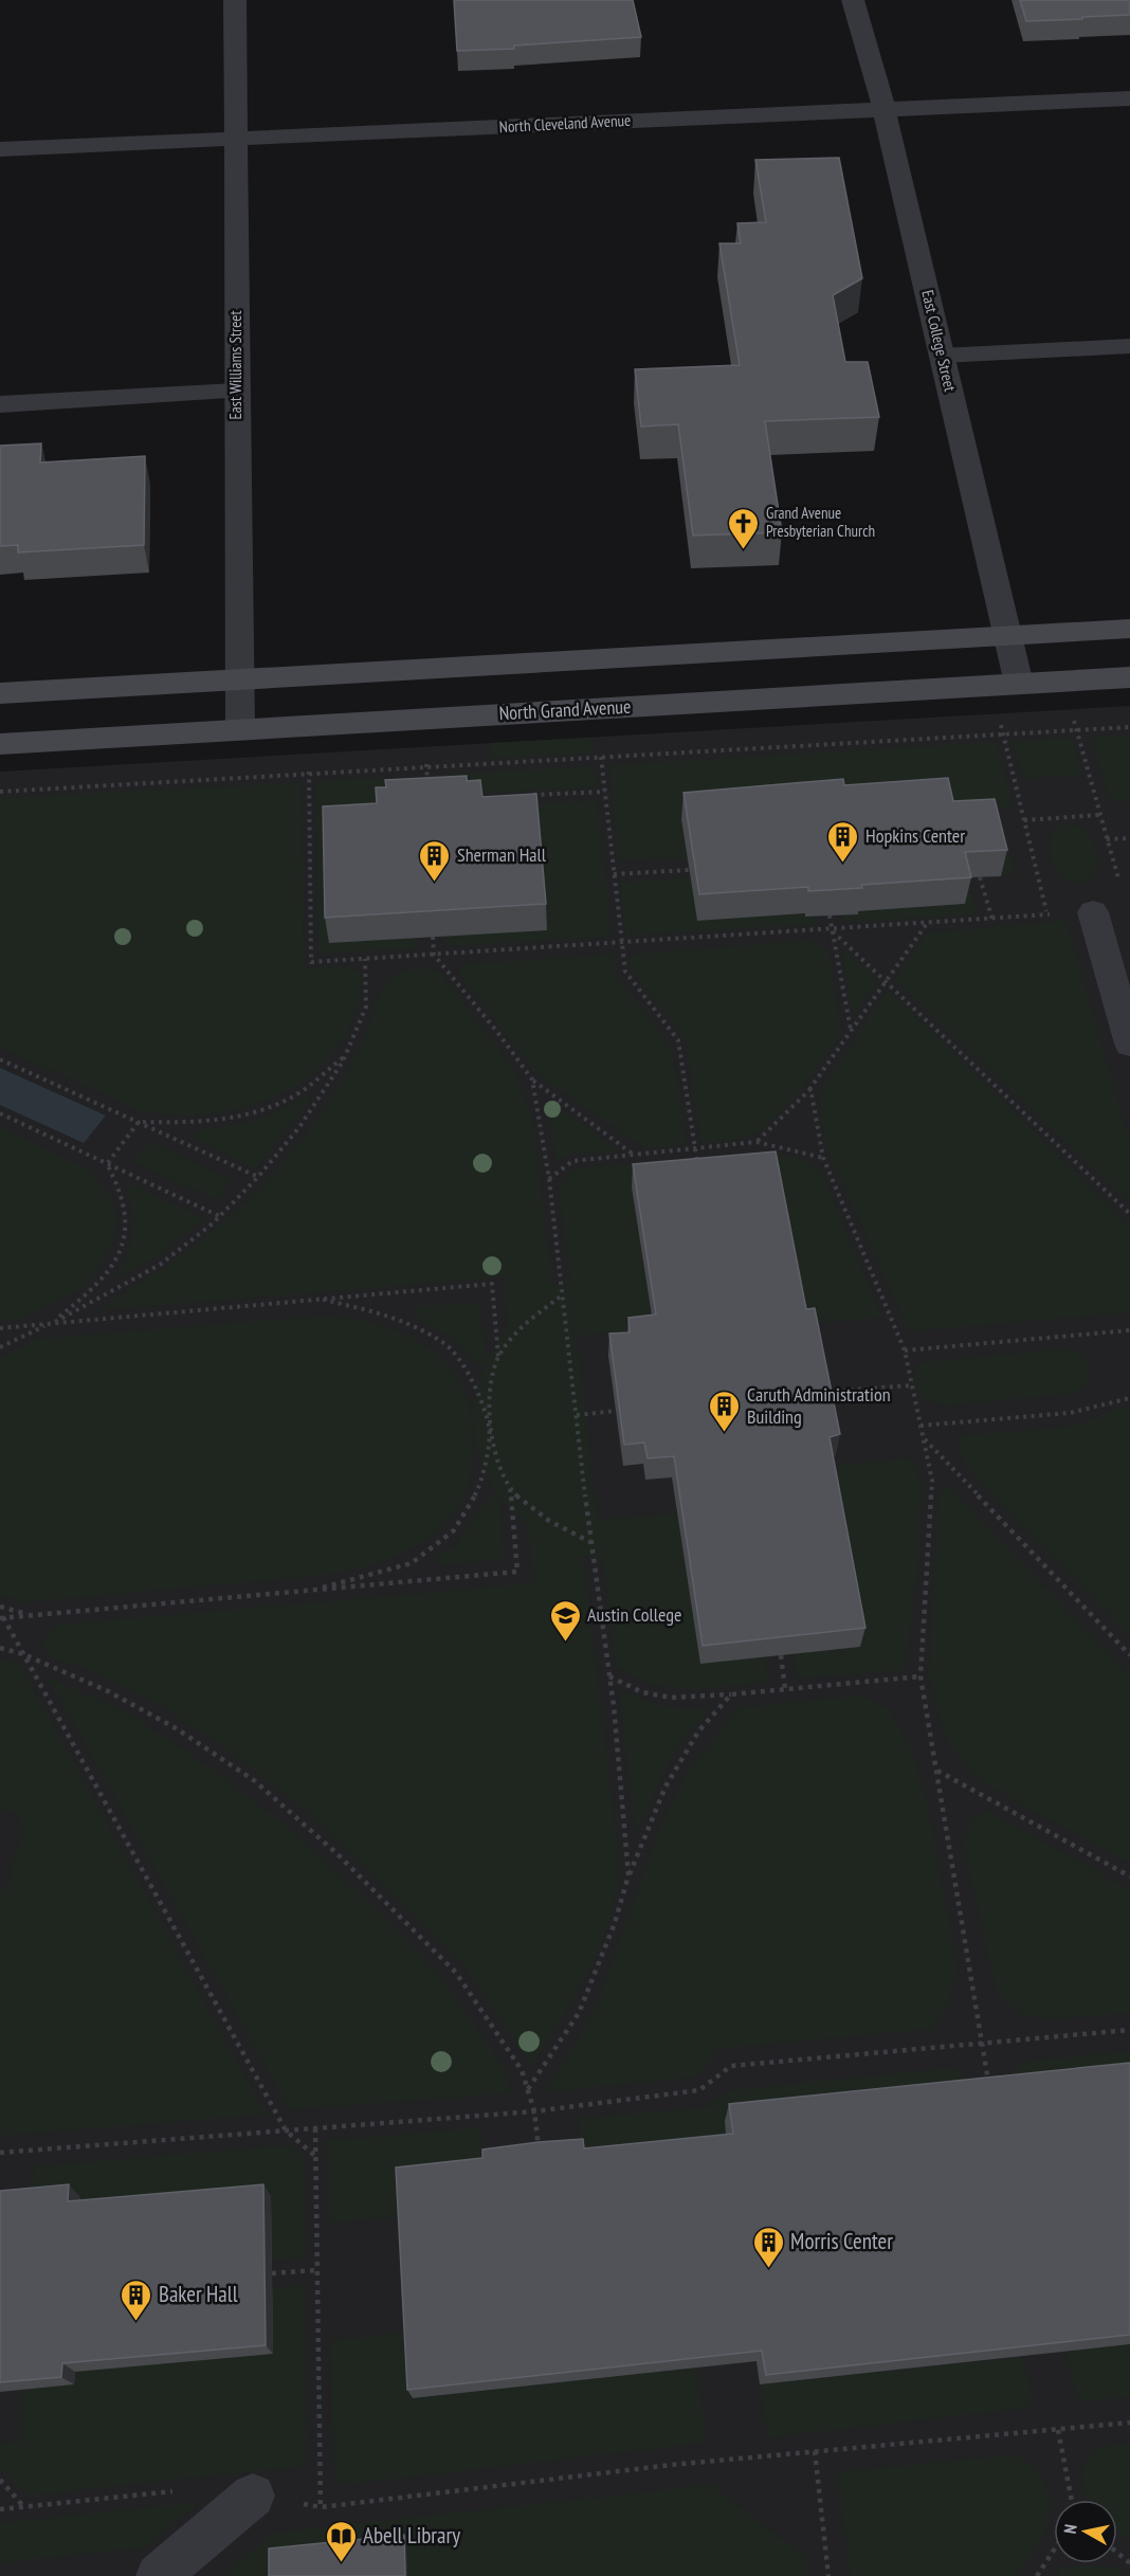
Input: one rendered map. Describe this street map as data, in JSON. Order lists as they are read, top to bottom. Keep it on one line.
{"streets":{"main road":["North Grand Avenue"],"street":["North Cleveland Avenue","East College Street","East Williams Street"]},"crossings":[["North Cleveland Avenue","East College Street"],["North Cleveland Avenue","East Williams Street"],["East College Street","North Grand Avenue"],["East Williams Street","North Grand Avenue"]],"places":{"church":["Grand Avenue Presbyterian Church"],"building":["Hopkins Center","Sherman Hall","Caruth Administration Building","Morris Center","Baker Hall"],"school or university":["Austin College"],"library":["Abell Library"]},"north":"left"}
